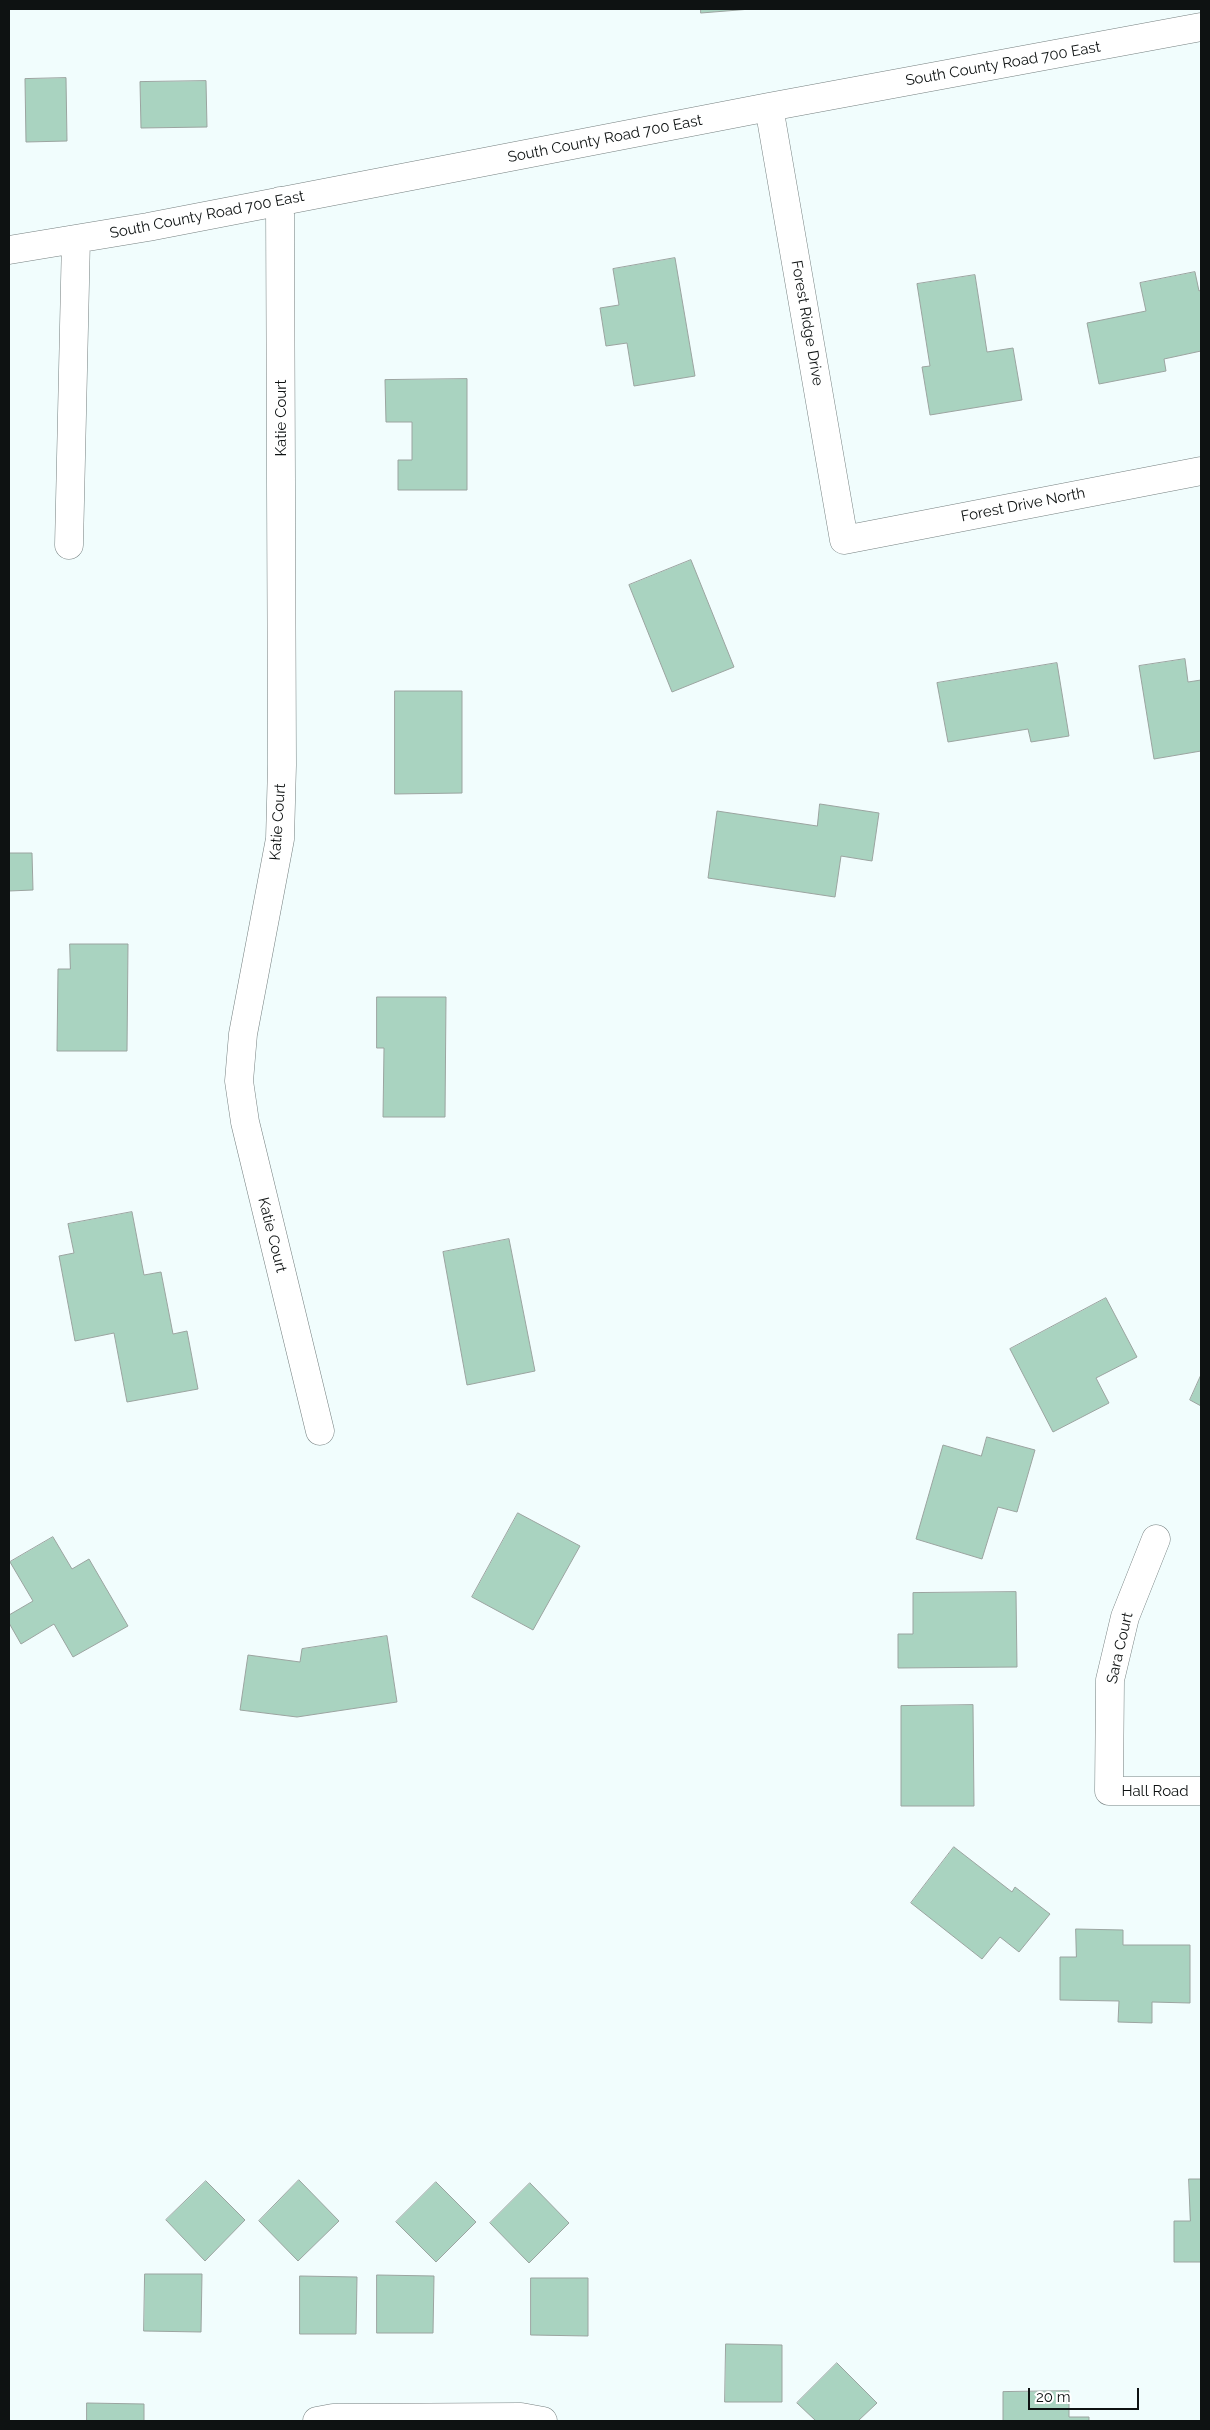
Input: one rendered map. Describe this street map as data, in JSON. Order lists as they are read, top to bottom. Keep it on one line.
{"streets":{"street":["South County Road 700 East","Forest Ridge Drive","Katie Court","Forest Drive North","Sara Court","Hall Road"]},"crossings":[["South County Road 700 East","Forest Ridge Drive"],["South County Road 700 East","Katie Court"],["Forest Ridge Drive","Forest Drive North"],["Sara Court","Hall Road"]],"scale_bar":"20 m"}
